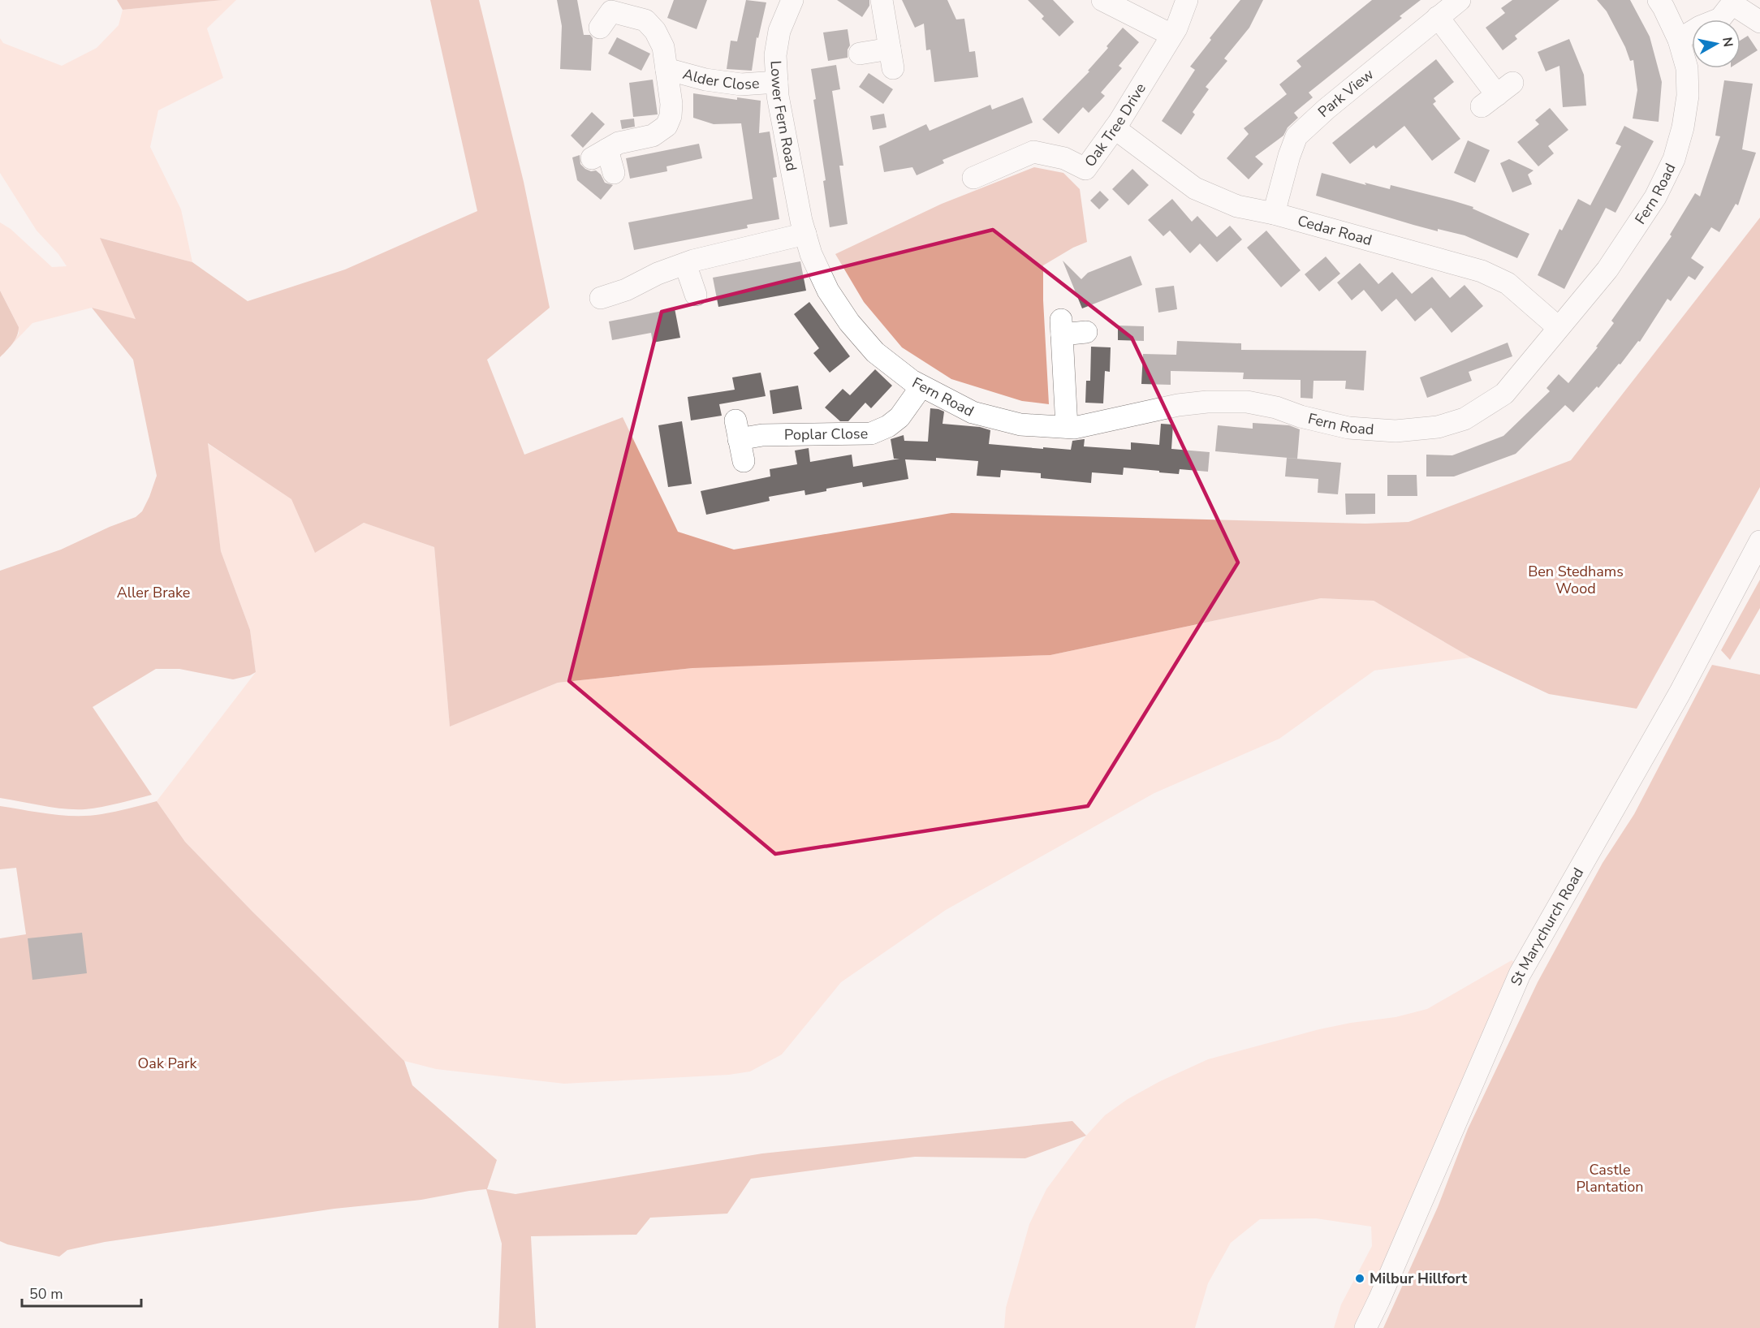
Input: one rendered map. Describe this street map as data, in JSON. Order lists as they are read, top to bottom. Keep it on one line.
{"streets":{"street":["Alder Close","Park View","Lower Fern Road","Oak Tree Drive","Fern Road","Cedar Road","Poplar Close","St Marychurch Road"]},"crossings":[["Alder Close","Lower Fern Road"],["Park View","Cedar Road"],["Lower Fern Road","Fern Road"],["Oak Tree Drive","Cedar Road"],["Fern Road","Cedar Road"],["Fern Road","Poplar Close"]],"parks":["Ben Stedhams Wood","Aller Brake","Oak Park","Castle Plantation"],"places":["Milbur Hillfort"],"scale_bar":"50 m","north":"right"}
